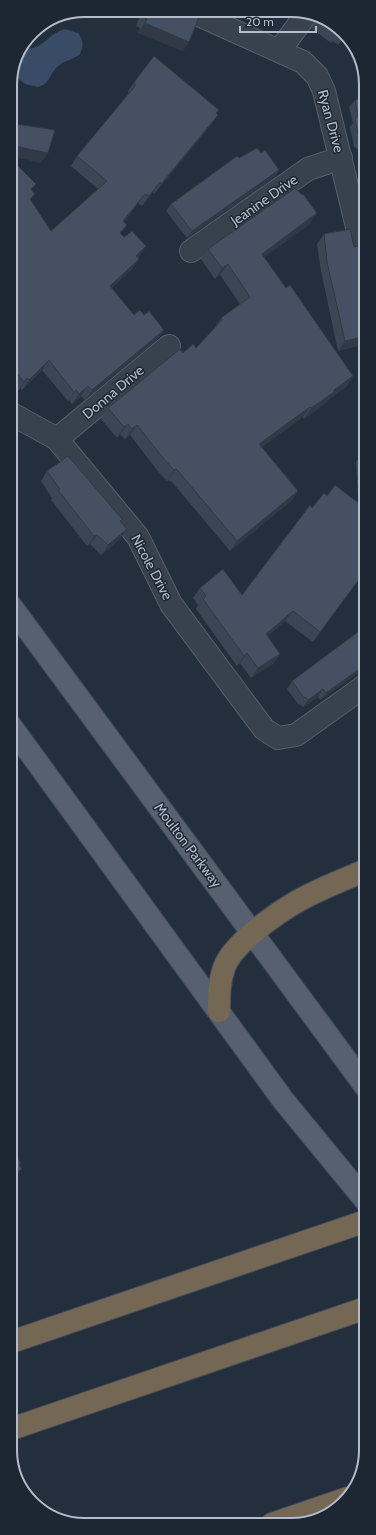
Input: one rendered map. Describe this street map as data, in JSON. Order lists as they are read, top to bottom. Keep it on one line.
{"streets":{"main road":["Moulton Parkway"],"street":["Ryan Drive","Jeanine Drive","Donna Drive","Nicole Drive"]},"crossings":[["Ryan Drive","Jeanine Drive"],["Donna Drive","Nicole Drive"]],"scale_bar":"20 m"}
